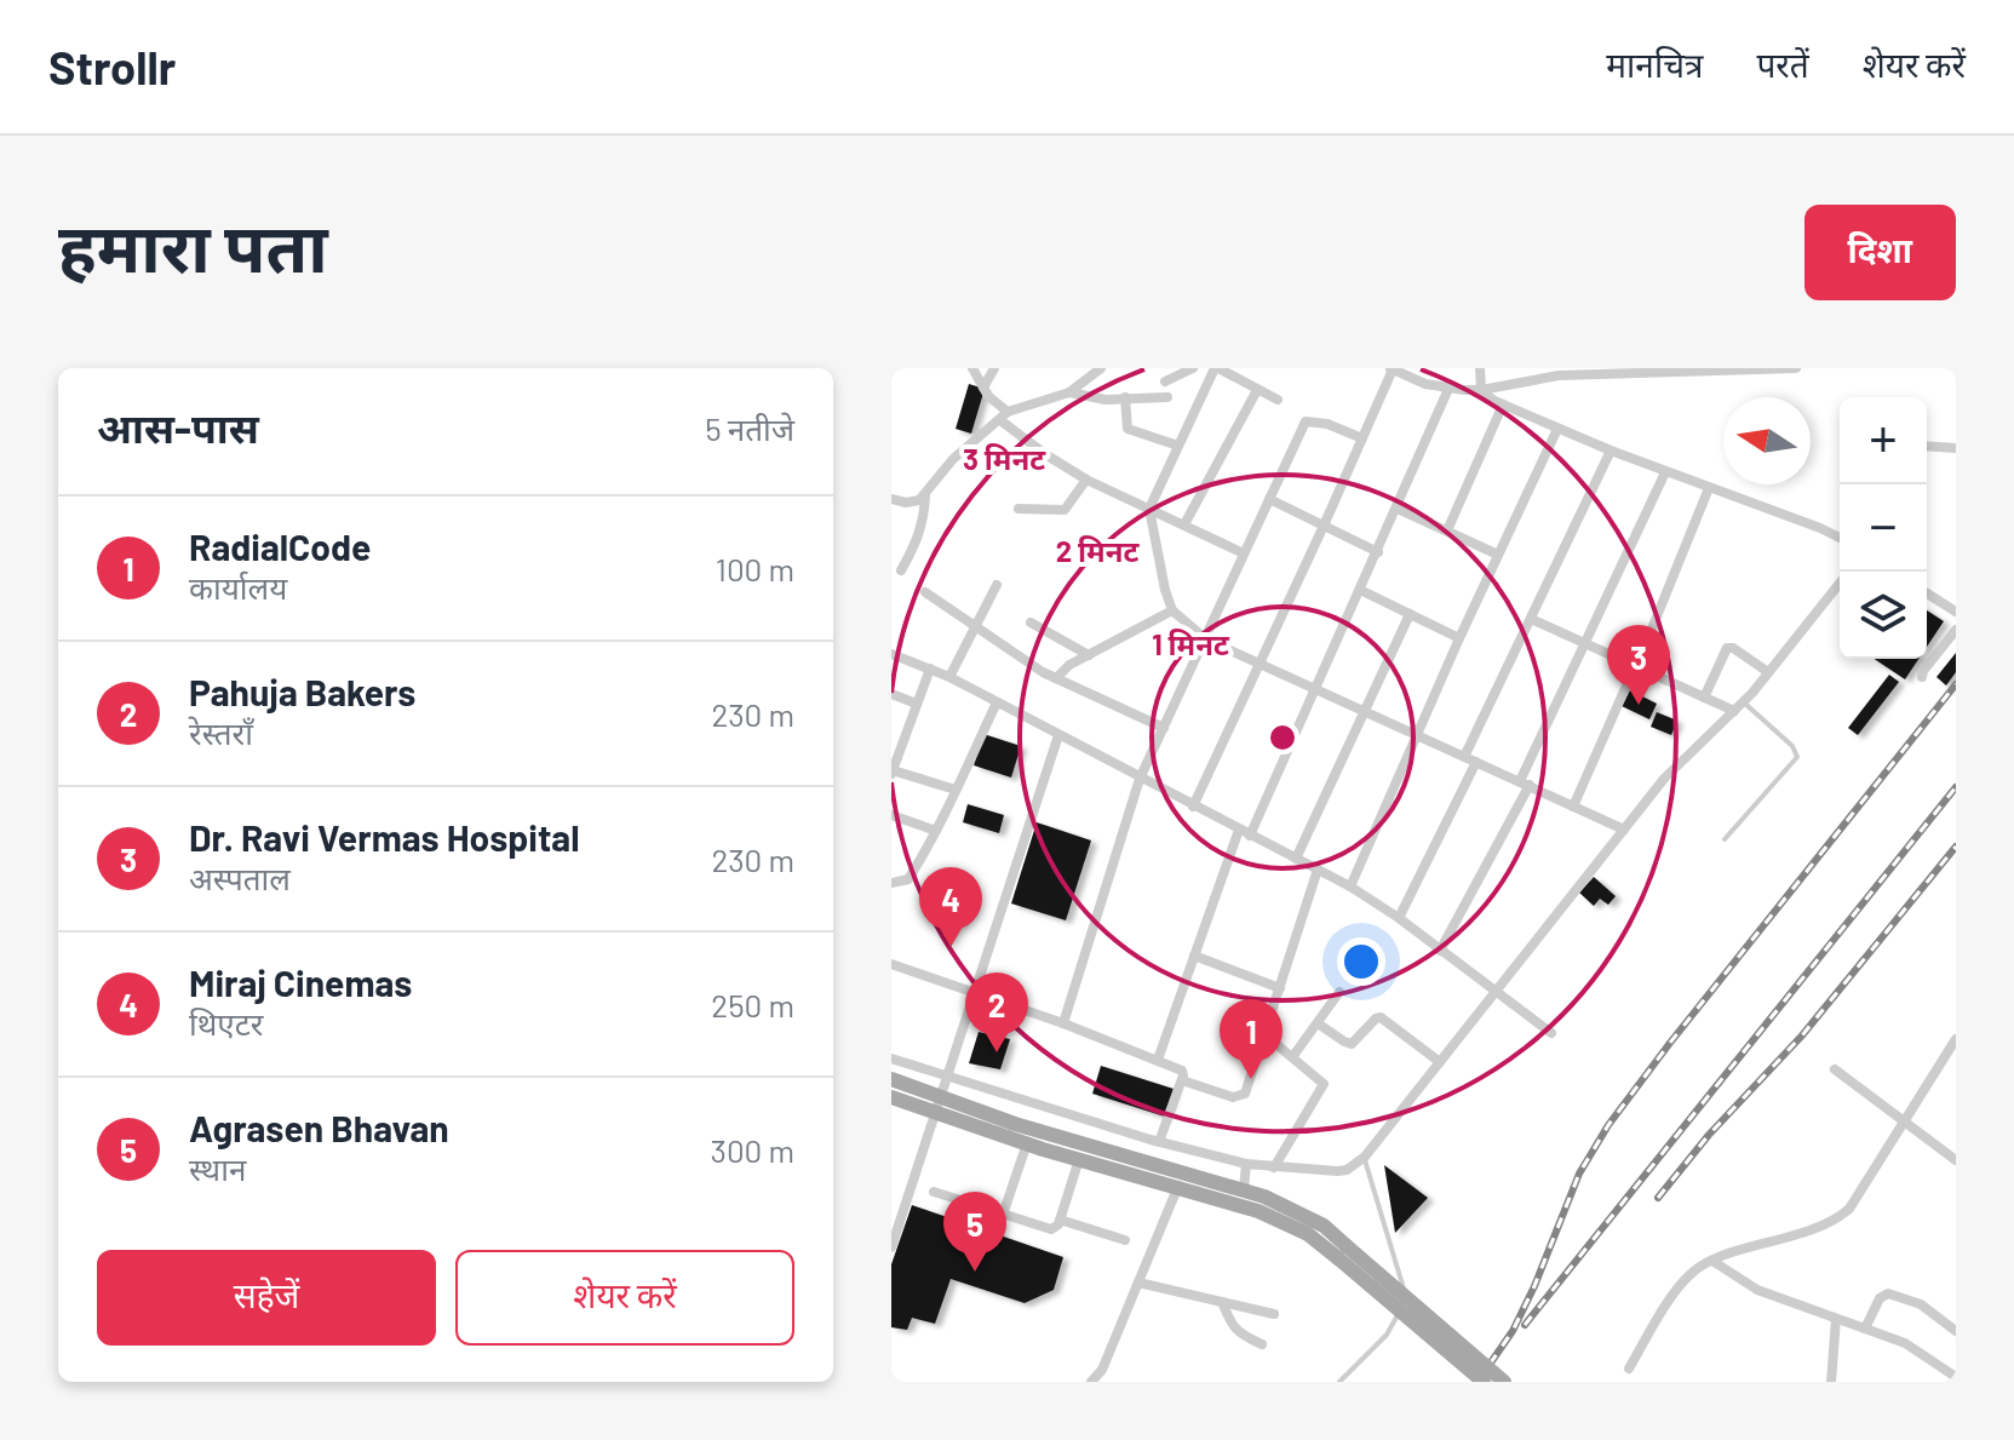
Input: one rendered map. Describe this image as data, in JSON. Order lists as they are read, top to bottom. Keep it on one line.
{"north":"left","page":{"header":"Strollr","nav":["मानचित्र","परतें","शेयर करें"],"title":"हमारा पता","buttons":["दिशा",["सहेजें","शेयर करें"]],"heading":["आस-पास","5 नतीजे"],"map_buttons":["+","−"],"list":[{"mark":"1","name":"RadialCode","note":"कार्यालय","value":"100 m"},{"mark":"2","name":"Pahuja Bakers","note":"रेस्तराँ","value":"230 m"},{"mark":"3","name":"Dr. Ravi Vermas Hospital","note":"अस्पताल","value":"230 m"},{"mark":"4","name":"Miraj Cinemas","note":"थिएटर","value":"250 m"},{"mark":"5","name":"Agrasen Bhavan","note":"स्थान","value":"300 m"}],"pins":["3","4","2","1","5"]},"rings":["3 मिनट","2 मिनट","1 मिनट"]}
